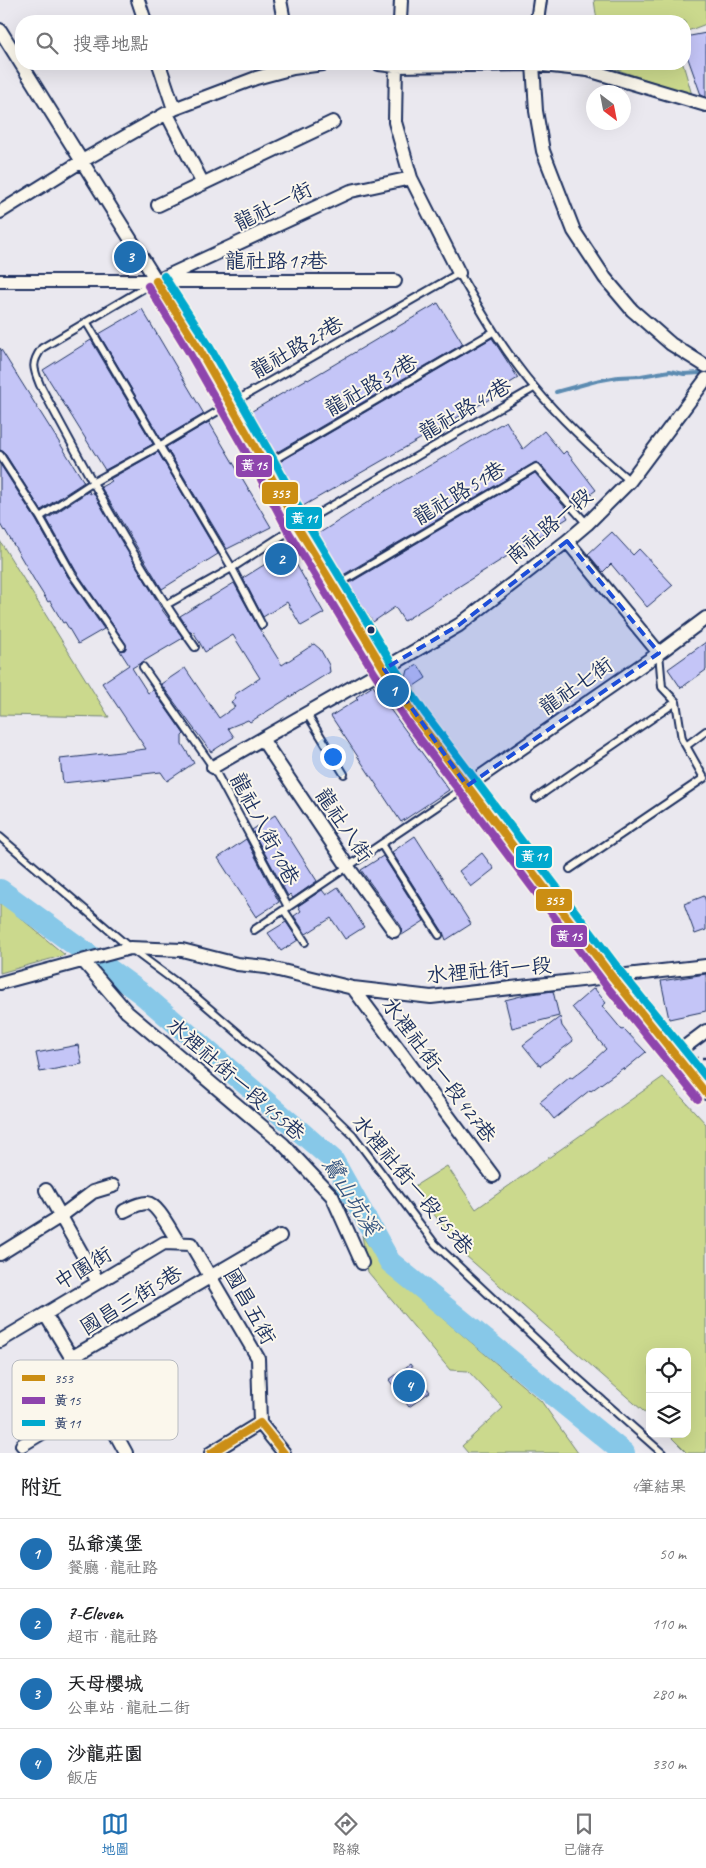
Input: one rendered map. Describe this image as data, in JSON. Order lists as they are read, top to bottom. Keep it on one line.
{"streets":{"street":["龍社一街","龍社路17巷","南社路一段","龍社七街","龍社八街","水裡社街一段","水裡社街一段427巷","水裡社街一段455巷","中園街","國昌三街5巷","國昌五街"],"lane":["龍社路27巷","龍社路31巷","龍社路41巷","龍社路51巷","龍社八街10巷","水裡社街一段453巷"]},"crossings":[["龍社一街","龍社路17巷"],["龍社路41巷","南社路一段"],["龍社路51巷","南社路一段"],["水裡社街一段","水裡社街一段427巷"],["水裡社街一段","水裡社街一段455巷"],["水裡社街一段","水裡社街一段453巷"],["中園街","國昌五街"],["國昌三街5巷","國昌五街"]],"water":["鷺山坑溪"],"lines":["transit line 黃11","transit line 353","transit line 黃15"],"legend":["353","黃15","黃11"],"north":"bottom right","page":{"search":"搜尋地點","pins":["3","2","1","4"],"heading":["附近","4筆結果"],"list":[{"mark":"1","name":"弘爺漢堡","note":"餐廳 · 龍社路","value":"50 m"},{"mark":"2","name":"7-Eleven","note":"超市 · 龍社路","value":"110 m"},{"mark":"3","name":"天母櫻城","note":"公車站 · 龍社二街","value":"280 m"},{"mark":"4","name":"沙龍莊園","note":"飯店","value":"330 m"}],"nav":["地圖","路線","已儲存"]}}
